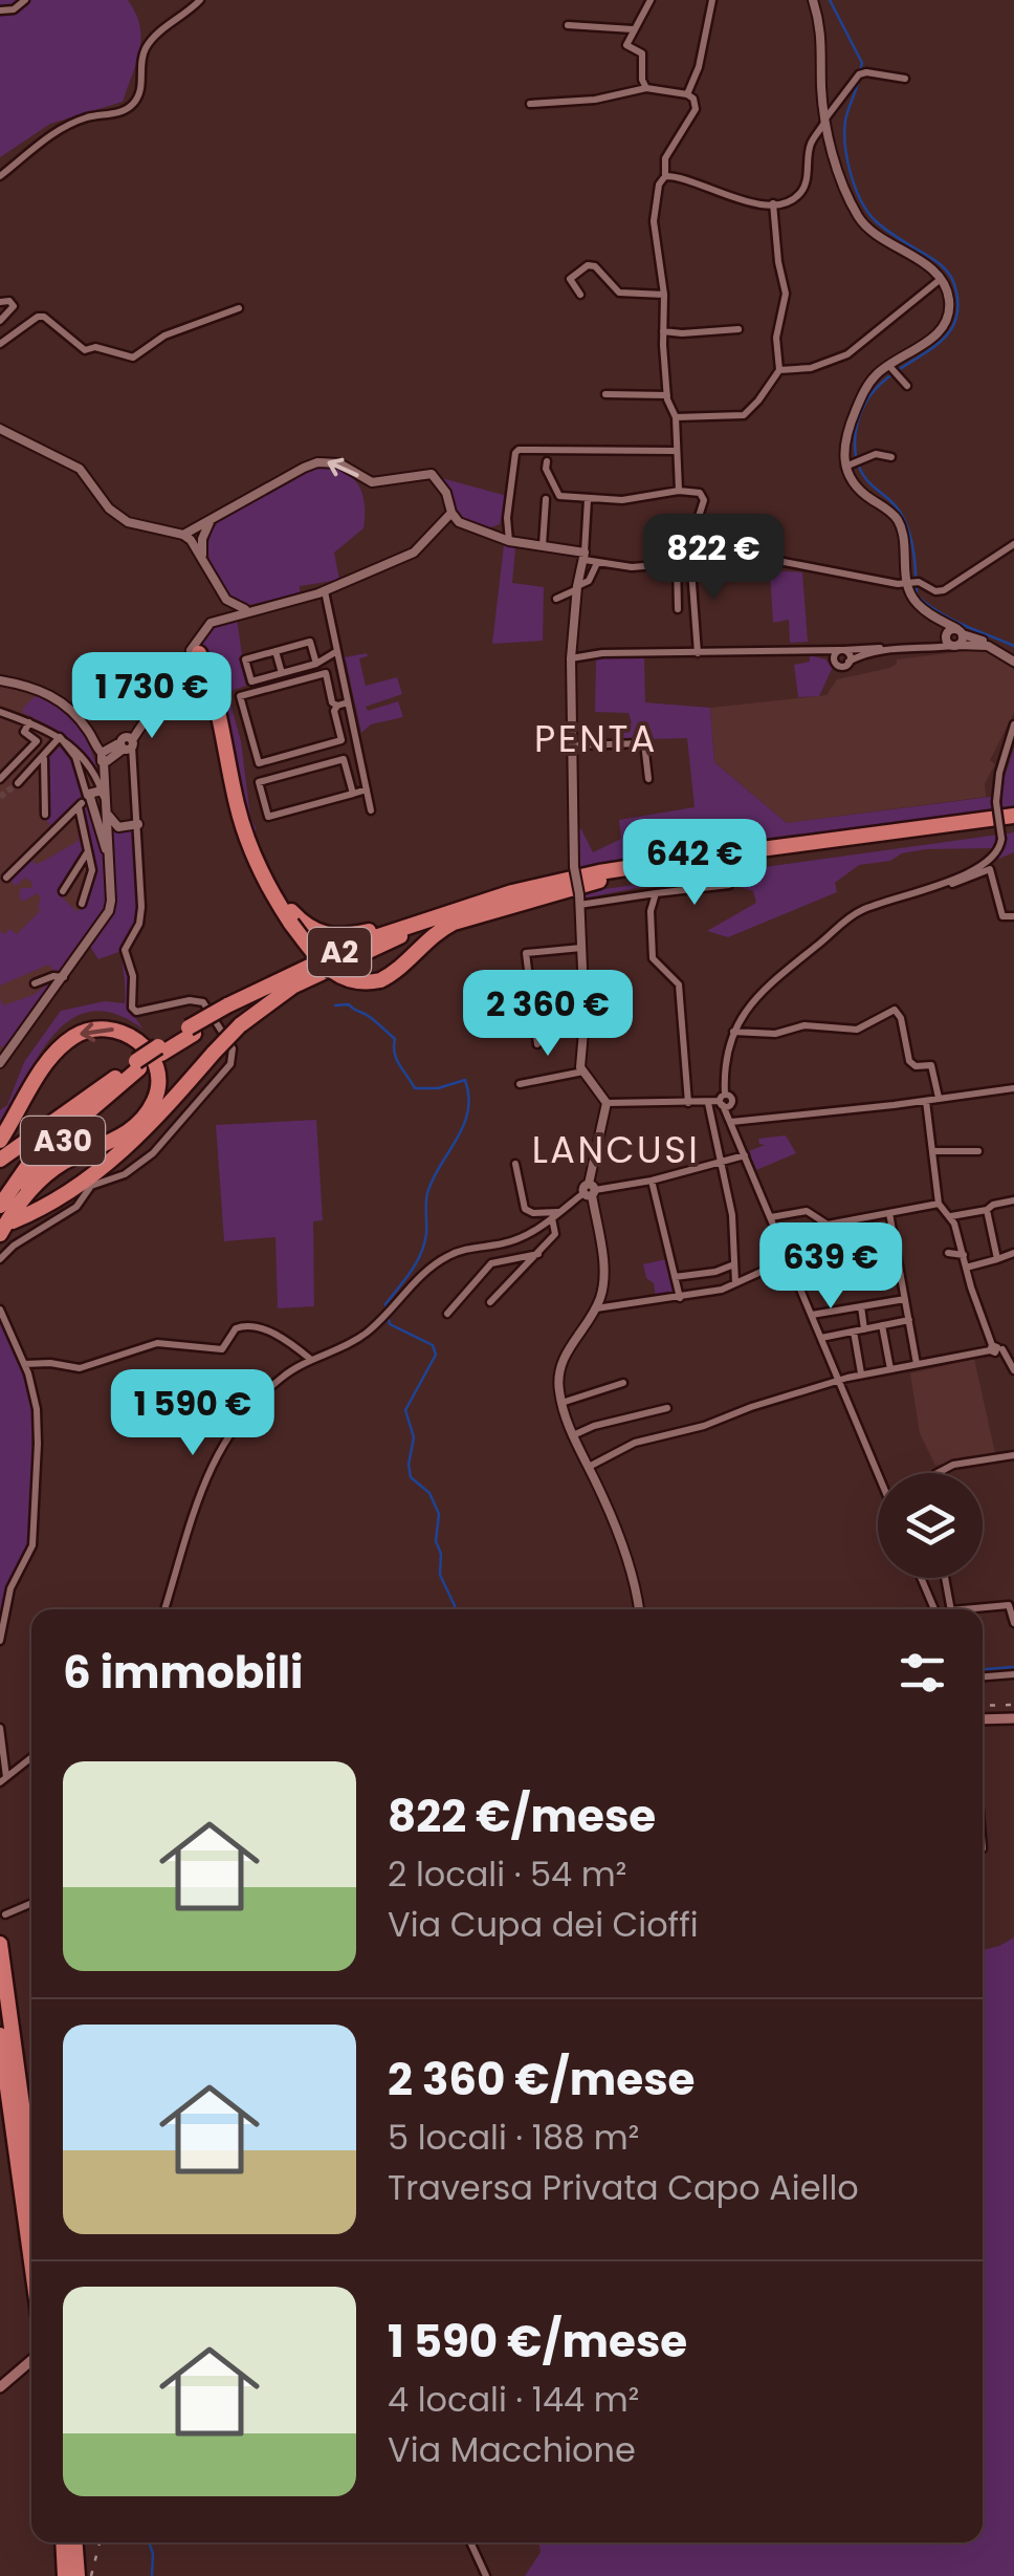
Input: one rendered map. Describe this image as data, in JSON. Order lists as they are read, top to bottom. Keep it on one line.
{"streets":{"highway":["A2","A30"]},"crossings":[["A2","A30"]],"districts":["PENTA","LANCUSI"],"page":{"price":["822 €","1 730 €","642 €","2 360 €","639 €","1 590 €"],"heading":"6 immobili","list":[{"name":"822 €/mese","note":"2 locali · 54 m² · Via Cupa dei Cioffi"},{"name":"2 360 €/mese","note":"5 locali · 188 m² · Traversa Privata Capo Aiello"},{"name":"1 590 €/mese","note":"4 locali · 144 m² · Via Macchione"}]}}
